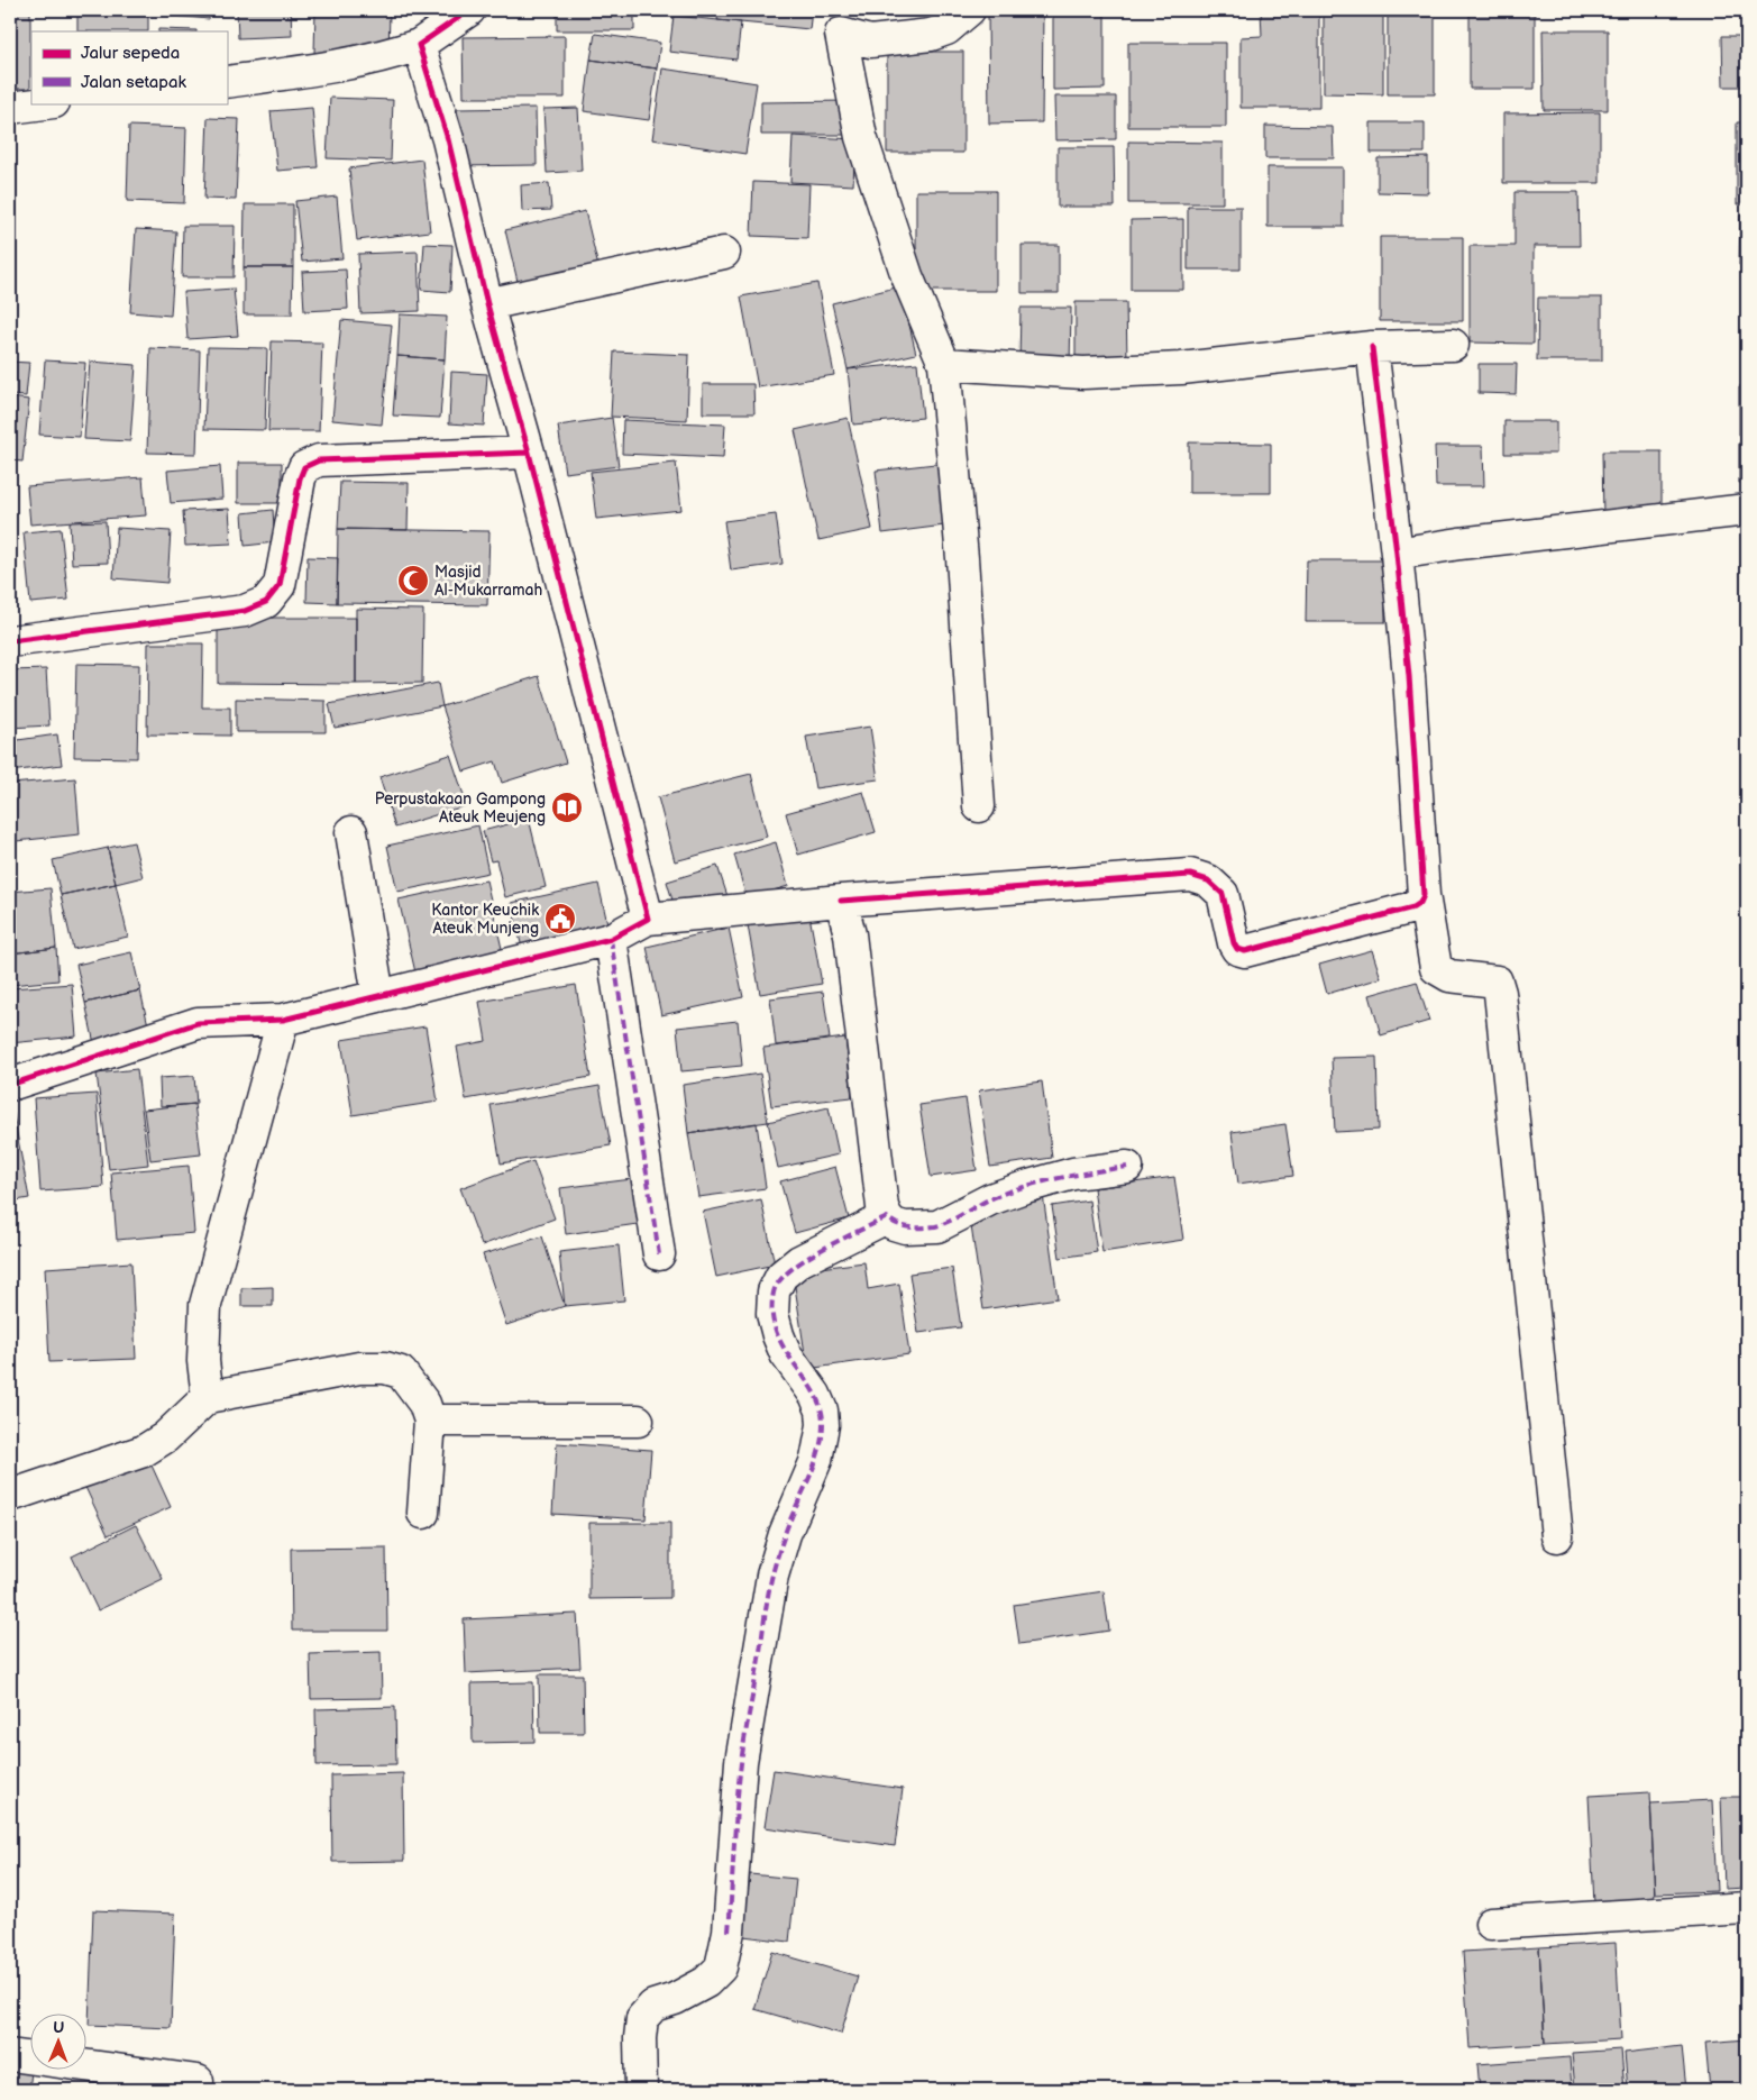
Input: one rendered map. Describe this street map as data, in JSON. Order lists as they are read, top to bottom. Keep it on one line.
{"places":{"mosque":["Masjid Al-Mukarramah"],"library":["Perpustakaan Gampong Ateuk Meujeng"],"public building":["Kantor Keuchik Ateuk Munjeng"]},"legend":["Jalur sepeda","Jalan setapak"],"north":"top"}
